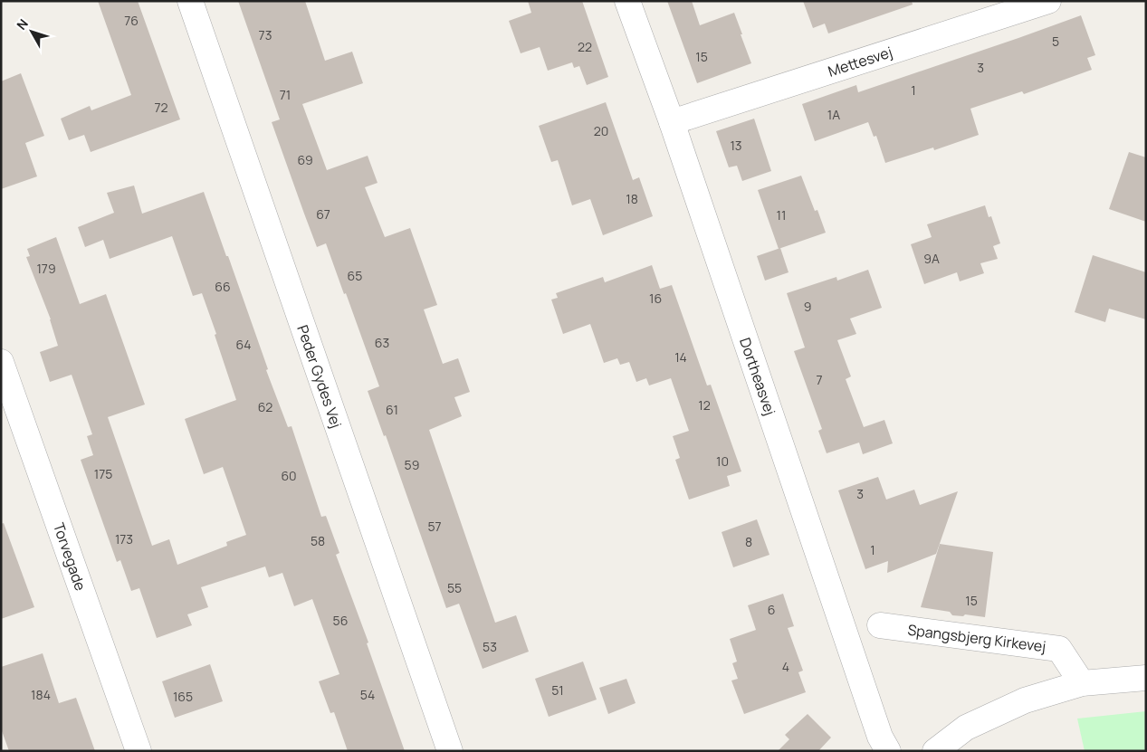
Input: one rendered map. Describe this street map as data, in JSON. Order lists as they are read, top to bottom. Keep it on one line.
{"streets":{"street":["Mettesvej","Peder Gydes Vej","Dortheasvej","Torvegade","Spangsbjerg Kirkevej"]},"crossings":[["Mettesvej","Dortheasvej"]],"house_numbers":["76","73","5","22","15","3","1","71","72","1A","20","13","69","18","67","11","9A","179","65","66","16","9","63","64","14","7","12","62","61","10","59","175","60","3","57","173","58","8","1","55","15","6","56","53","4","51","184","54","165"],"north":"top left"}
